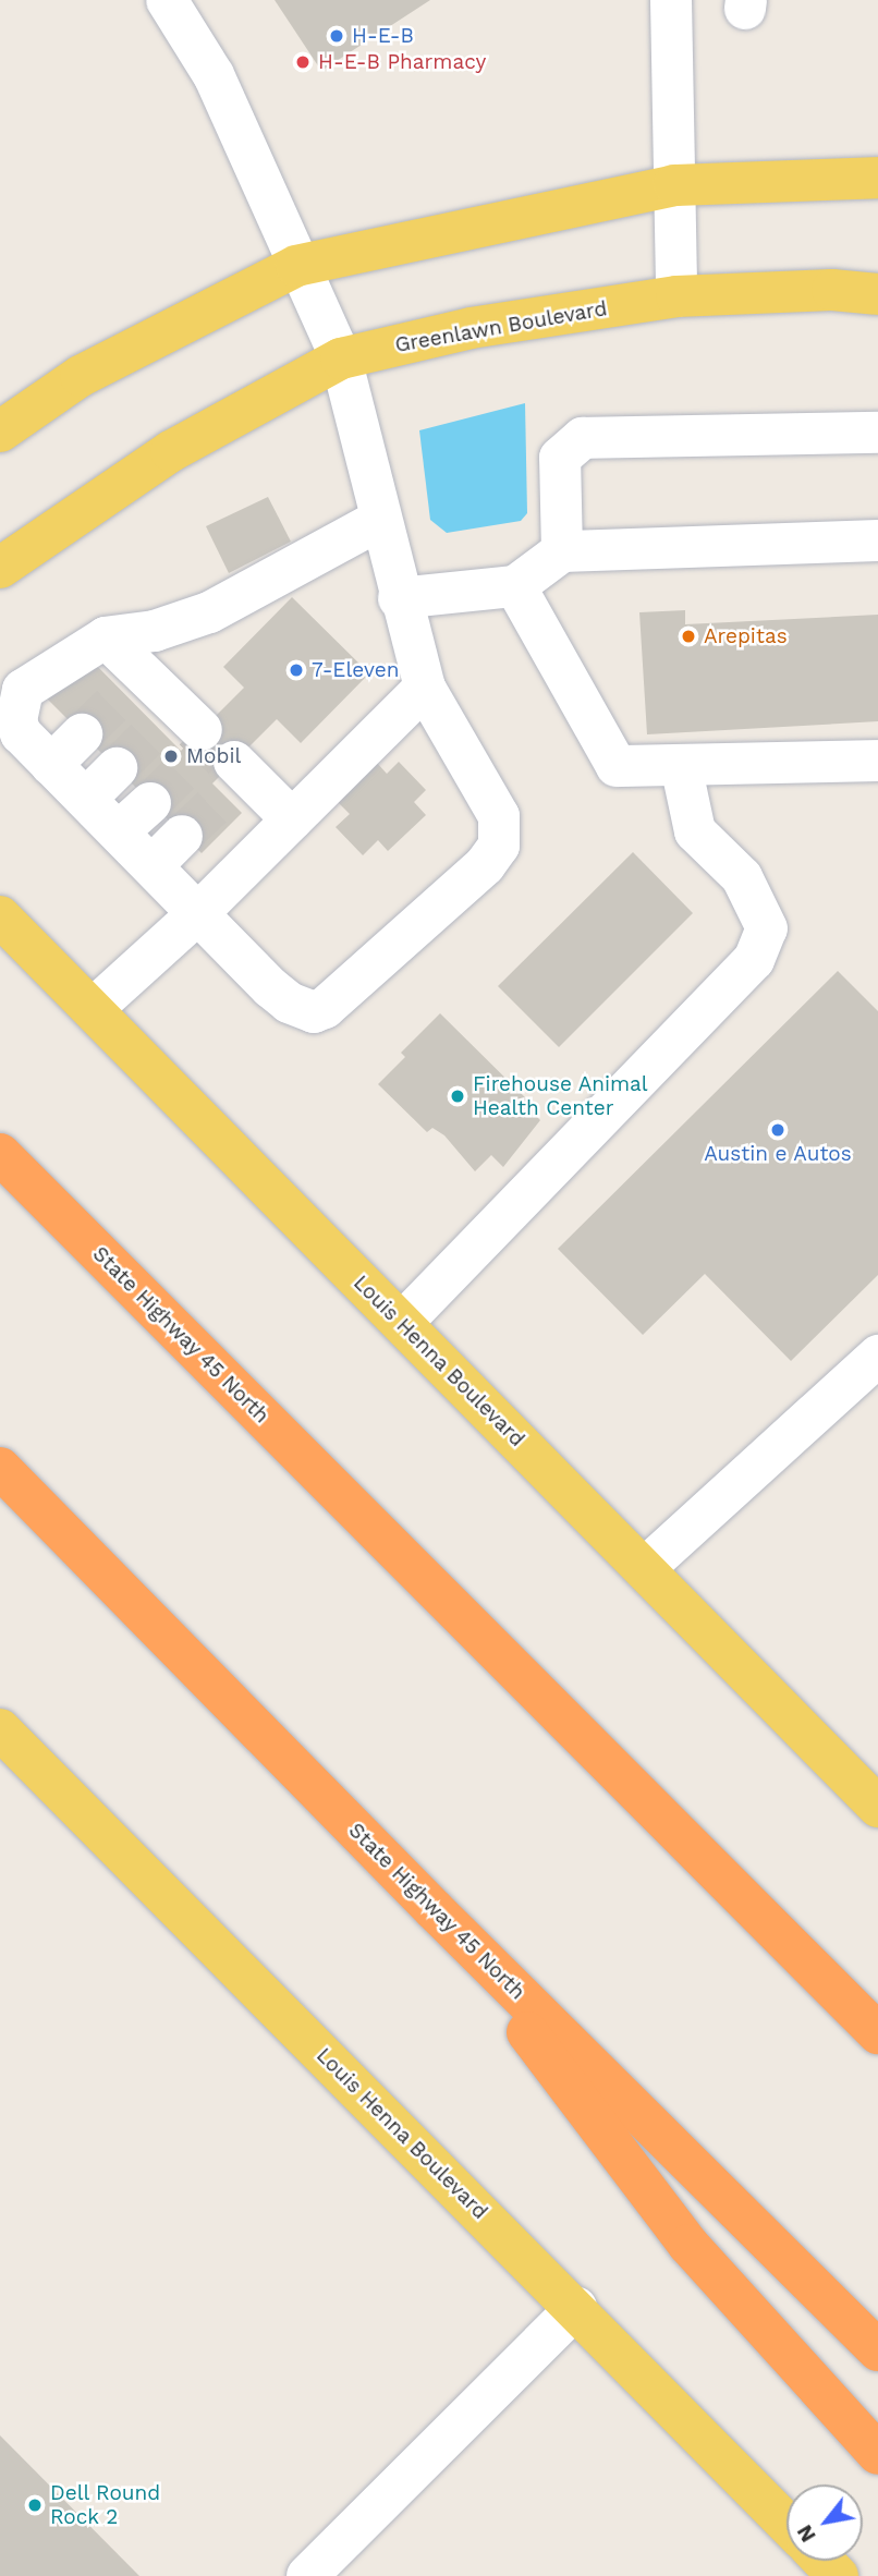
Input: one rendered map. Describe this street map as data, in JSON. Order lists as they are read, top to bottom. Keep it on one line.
{"streets":{"highway":["State Highway 45 North"],"main road":["Greenlawn Boulevard","Louis Henna Boulevard"]},"places":["H-E-B","H-E-B Pharmacy","Arepitas","7-Eleven","Mobil","Firehouse Animal Health Center","Austin e Autos","Dell Round Rock 2"],"north":"bottom left"}
